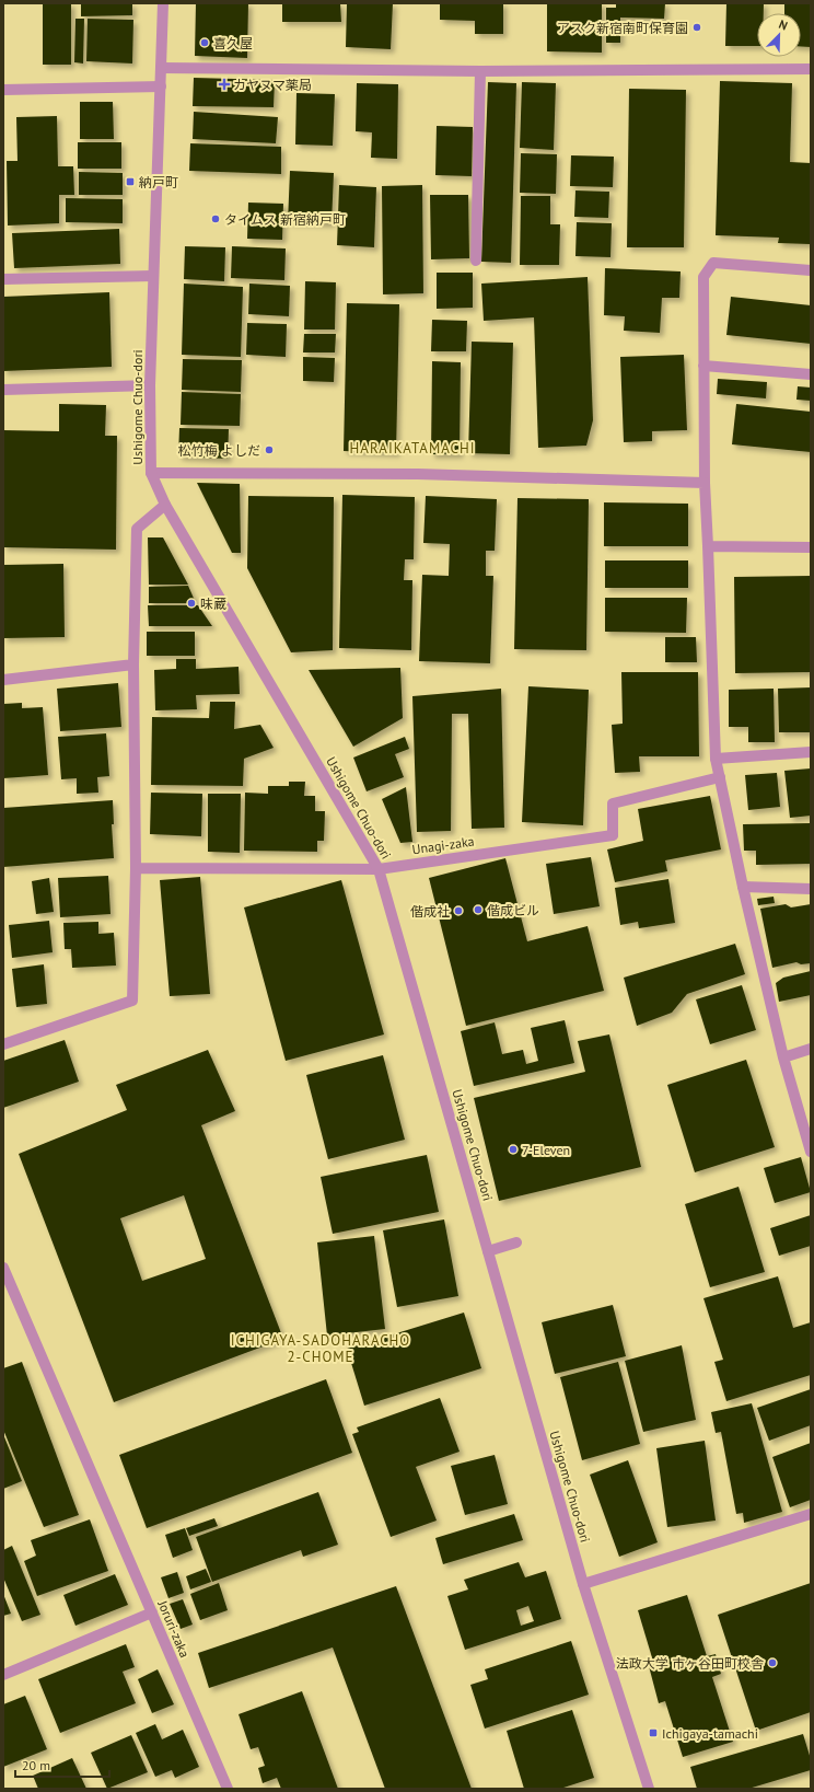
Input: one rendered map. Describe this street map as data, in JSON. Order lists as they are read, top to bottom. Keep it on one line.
{"streets":{"street":["Ushigome Chuo-dori","Unagi-zaka","Joruri-zaka"]},"crossings":[["Ushigome Chuo-dori","Unagi-zaka"]],"districts":["HARAIKATAMACHI","ICHIGAYA-SADOHARACHO 2-CHOME"],"places":{"other":["アスク新宿南町保育園","喜久屋","タイムス 新宿納戸町","松竹梅 よしだ","味蔵","偕成ビル","偕成社","7-Eleven","法政大学 市ヶ谷田町校舎"],"health":["カヤヌマ薬局"],"transit":["納戸町","Ichigaya-tamachi"]},"scale_bar":"20 m","north":"top right"}
